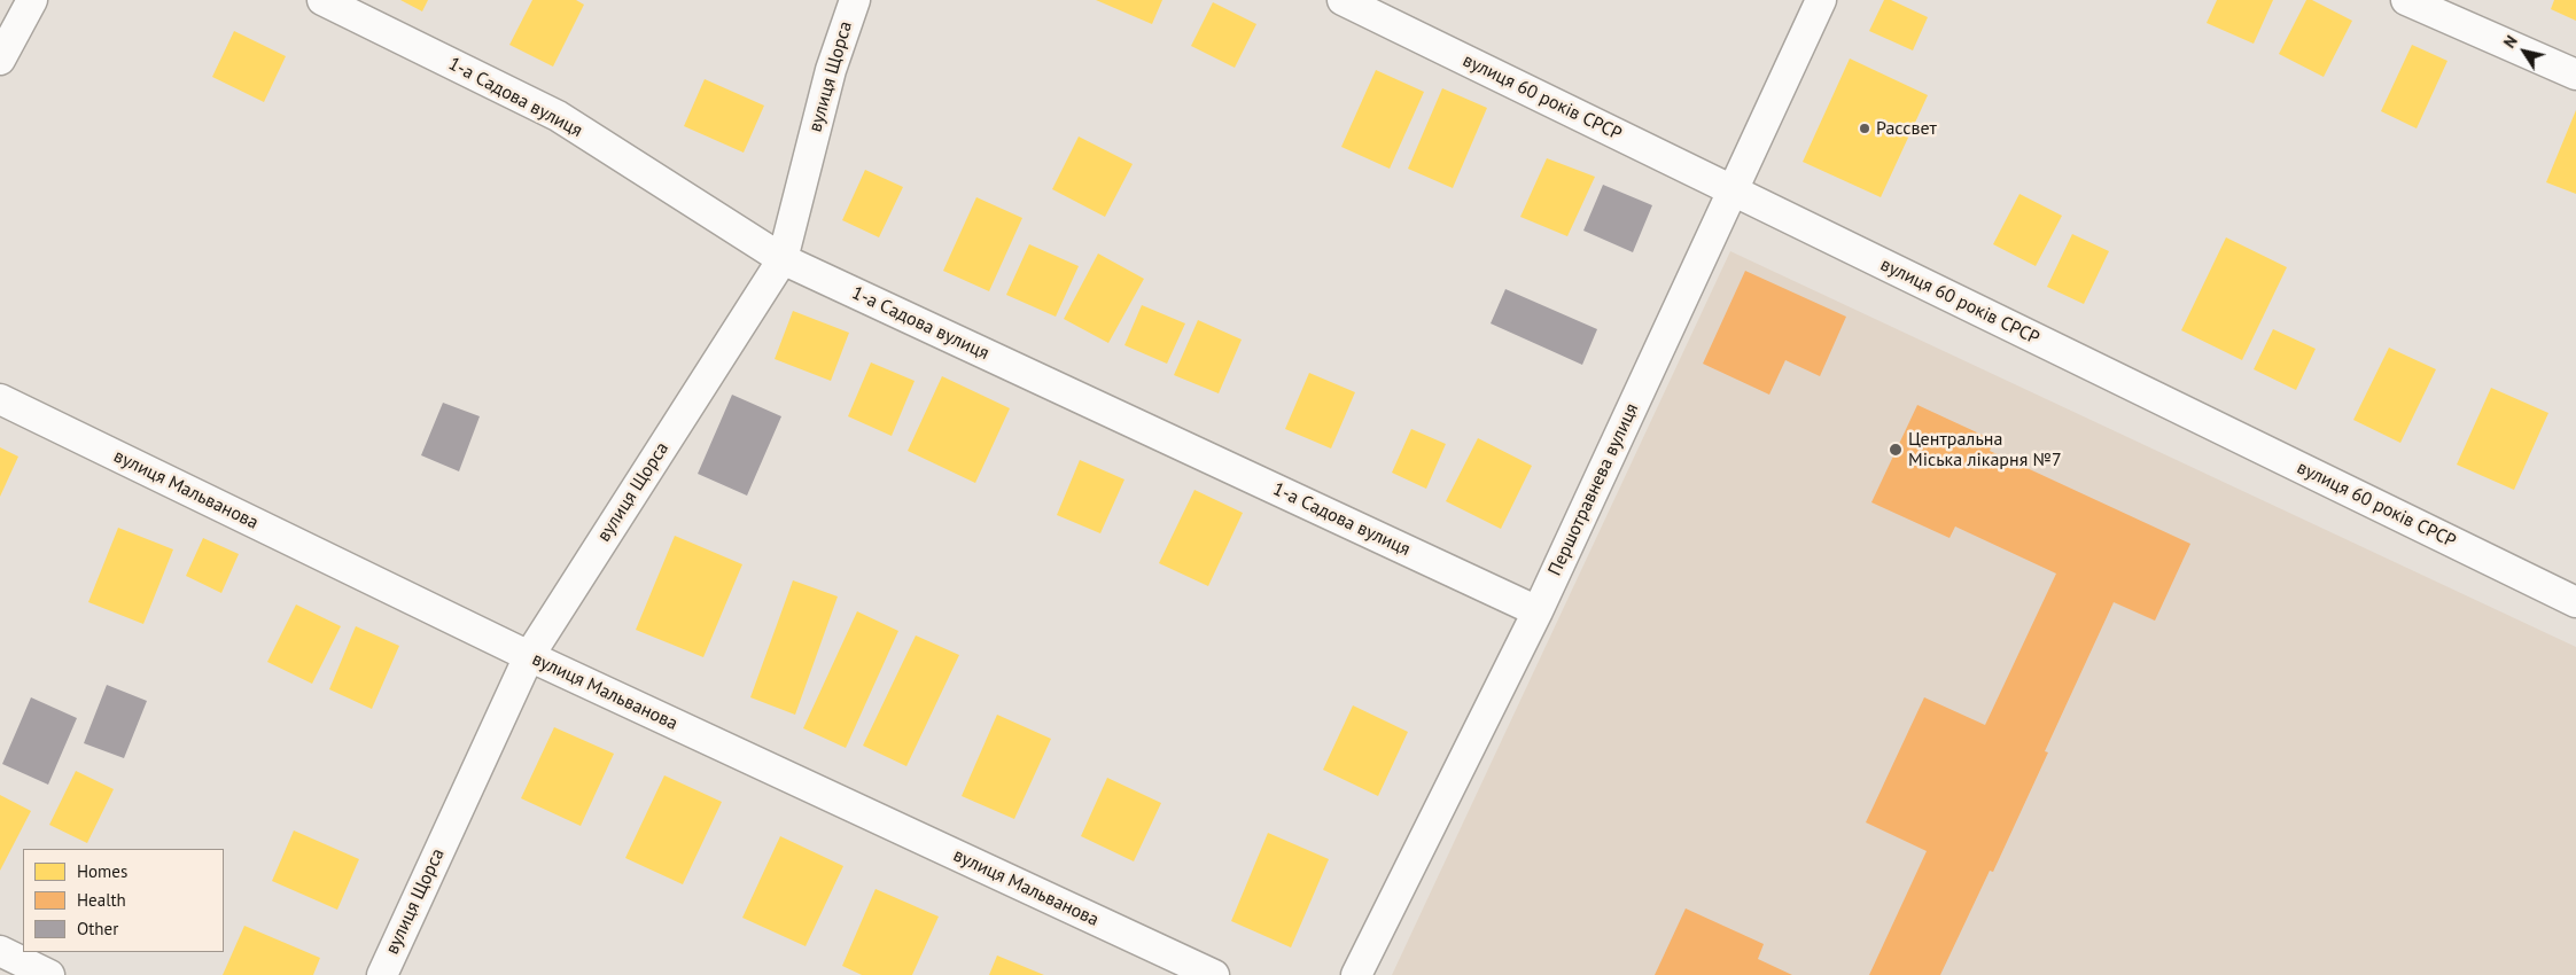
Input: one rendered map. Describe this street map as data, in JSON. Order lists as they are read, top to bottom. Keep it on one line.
{"streets":{"street":["вулиця Щорса","1-а Садова вулиця","вулиця 60 років СРСР","вулиця Мальванова","Першотравнева вулиця"]},"crossings":[["вулиця Щорса","1-а Садова вулиця"],["вулиця Щорса","вулиця Мальванова"],["1-а Садова вулиця","Першотравнева вулиця"],["вулиця 60 років СРСР","Першотравнева вулиця"]],"places":["Рассвет","Центральна Міська лікарня №7"],"legend":["Homes","Health","Other"],"north":"top left"}
